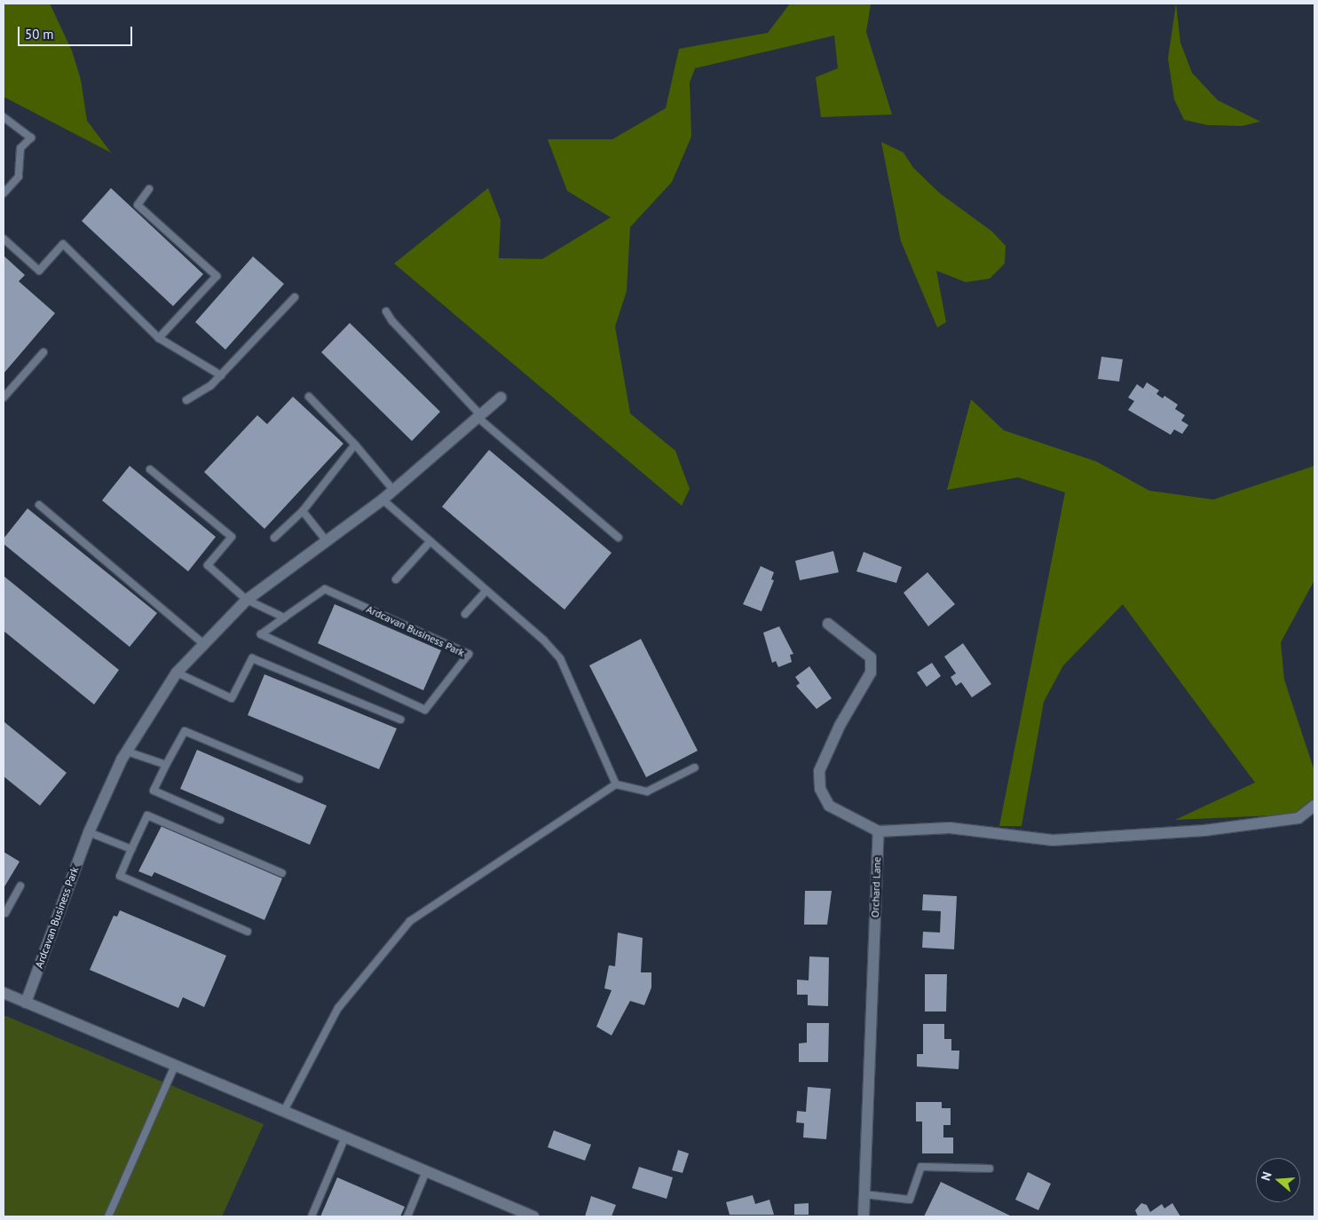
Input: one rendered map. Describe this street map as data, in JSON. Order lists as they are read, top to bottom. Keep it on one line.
{"streets":{"street":["Ardcavan Business Park","Orchard Lane"]},"scale_bar":"50 m","north":"left"}
